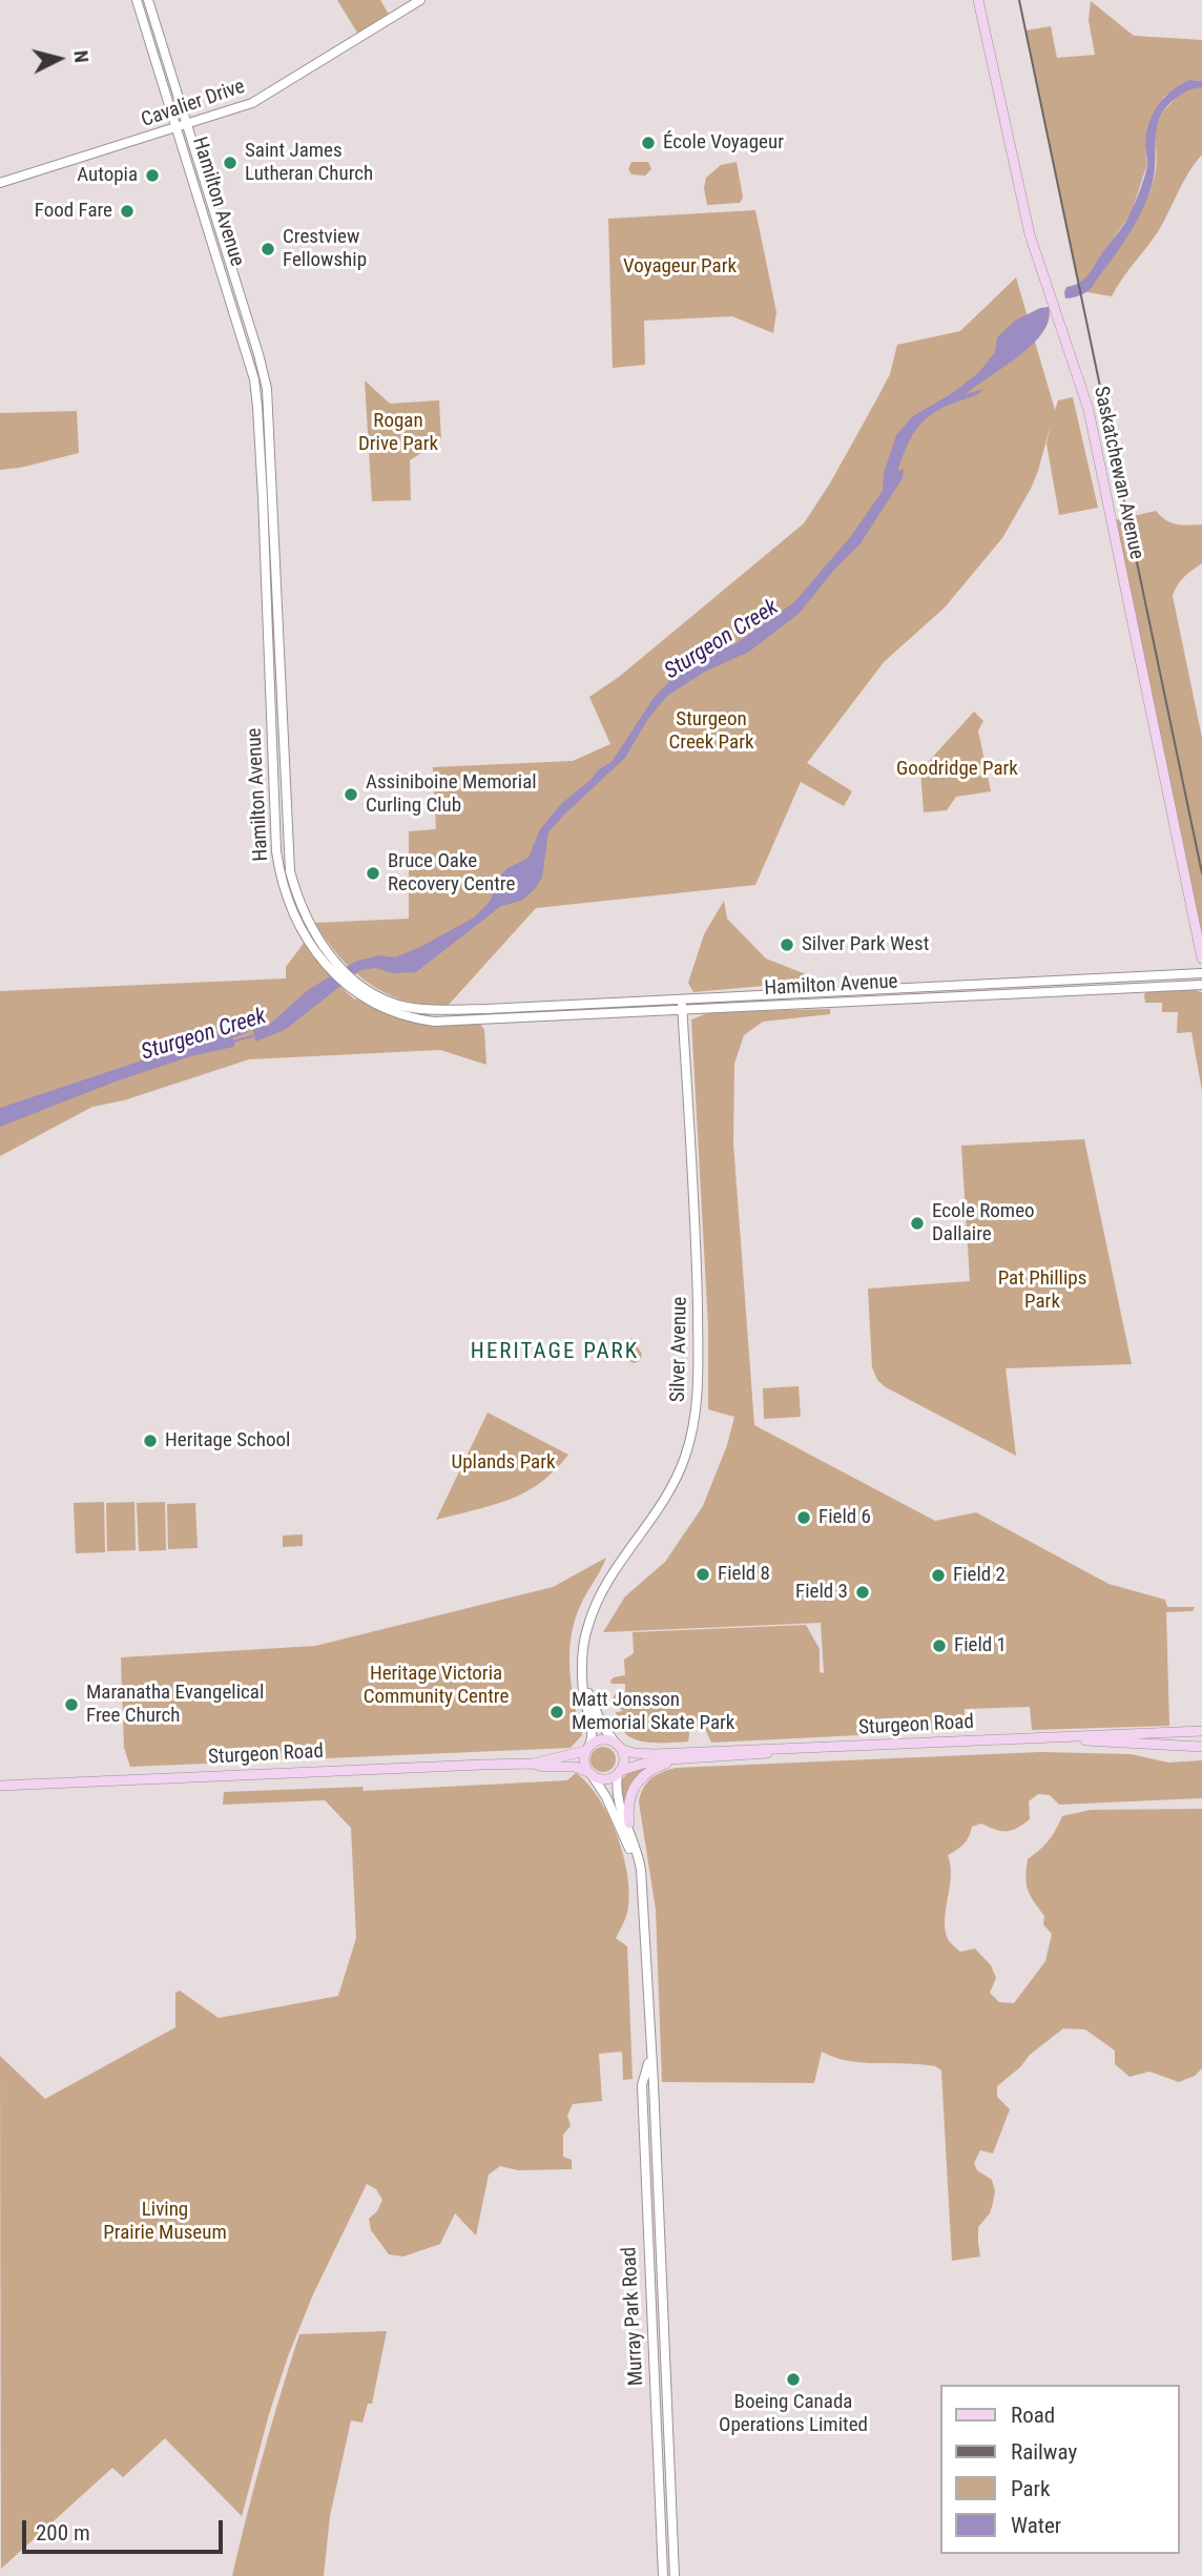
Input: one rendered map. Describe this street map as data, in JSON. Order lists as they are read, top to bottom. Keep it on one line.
{"streets":{"main road":["Saskatchewan Avenue","Sturgeon Road"],"street":["Cavalier Drive","Hamilton Avenue","Silver Avenue","Murray Park Road"]},"crossings":[["Cavalier Drive","Hamilton Avenue"],["Hamilton Avenue","Silver Avenue"],["Silver Avenue","Sturgeon Road"],["Silver Avenue","Murray Park Road"],["Sturgeon Road","Murray Park Road"]],"districts":["HERITAGE PARK"],"water":["Sturgeon Creek"],"parks":["Voyageur Park","Rogan Drive Park","Sturgeon Creek Park","Goodridge Park","Pat Phillips Park","Uplands Park","Heritage Victoria Community Centre","Living Prairie Museum"],"places":["École Voyageur","Saint James Lutheran Church","Autopia","Food Fare","Crestview Fellowship","Assiniboine Memorial Curling Club","Bruce Oake Recovery Centre","Silver Park West","Ecole Romeo Dallaire","Heritage School","Field 6","Field 8","Field 2","Field 3","Field 1","Maranatha Evangelical Free Church","Matt Jonsson Memorial Skate Park","Boeing Canada Operations Limited"],"legend":["Road","Railway","Park","Water"],"scale_bar":"200 m","north":"right"}
